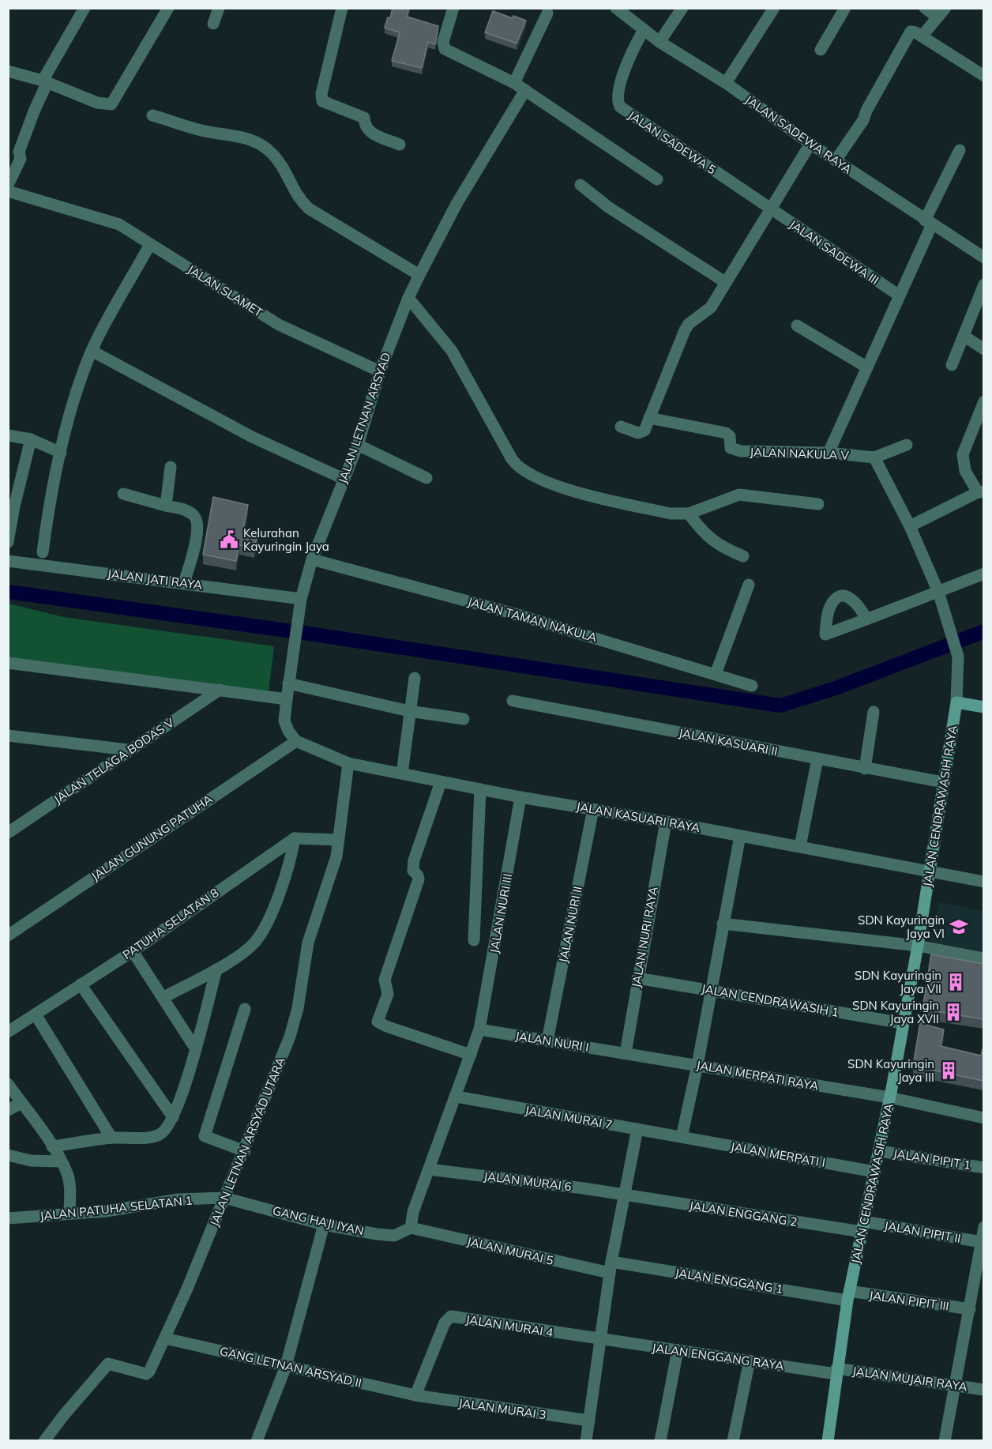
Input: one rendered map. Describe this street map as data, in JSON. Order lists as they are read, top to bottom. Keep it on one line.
{"streets":{"street":["JALAN SADEWA RAYA","JALAN SADEWA 5","JALAN SADEWA III","JALAN SLAMET","JALAN LETNAN ARSYAD","JALAN NAKULA V","JALAN JATI RAYA","JALAN TAMAN NAKULA","JALAN KASUARI II","JALAN TELAGA BODAS V","JALAN CENDRAWASIH RAYA","JALAN KASUARI RAYA","JALAN GUNUNG PATUHA","JALAN NURI III","PATUHA SELATAN 8","JALAN NURI II","JALAN NURI RAYA","JALAN CENDRAWASIH 1","JALAN NURI I","JALAN MERPATI RAYA","JALAN MURAI 7","JALAN LETNAN ARSYAD UTARA","JALAN MERPATI I","JALAN PIPIT 1","JALAN MURAI 6","JALAN PATUHA SELATAN 1","JALAN ENGGANG 2","GANG HAJI IYAN","JALAN PIPIT II","JALAN MURAI 5","JALAN ENGGANG 1","JALAN PIPIT III","JALAN MURAI 4","JALAN ENGGANG RAYA","GANG LETNAN ARSYAD II","JALAN MUJAIR RAYA","JALAN MURAI 3"]},"crossings":[["JALAN SADEWA RAYA","JALAN SADEWA 5"],["JALAN SADEWA 5","JALAN SADEWA III"],["JALAN SLAMET","JALAN LETNAN ARSYAD"],["JALAN LETNAN ARSYAD","JALAN JATI RAYA"],["JALAN LETNAN ARSYAD","JALAN TAMAN NAKULA"],["JALAN LETNAN ARSYAD","JALAN GUNUNG PATUHA"],["JALAN KASUARI II","JALAN CENDRAWASIH RAYA"],["JALAN CENDRAWASIH RAYA","JALAN KASUARI RAYA"],["JALAN CENDRAWASIH RAYA","JALAN CENDRAWASIH 1"],["JALAN CENDRAWASIH RAYA","JALAN MERPATI RAYA"],["JALAN CENDRAWASIH RAYA","JALAN MERPATI I"],["JALAN CENDRAWASIH RAYA","JALAN PIPIT 1"],["JALAN CENDRAWASIH RAYA","JALAN ENGGANG 2"],["JALAN CENDRAWASIH RAYA","JALAN PIPIT II"],["JALAN CENDRAWASIH RAYA","JALAN ENGGANG 1"],["JALAN CENDRAWASIH RAYA","JALAN PIPIT III"],["JALAN CENDRAWASIH RAYA","JALAN ENGGANG RAYA"],["JALAN CENDRAWASIH RAYA","JALAN MUJAIR RAYA"],["JALAN KASUARI RAYA","JALAN NURI III"],["JALAN KASUARI RAYA","JALAN NURI II"],["JALAN KASUARI RAYA","JALAN NURI RAYA"],["JALAN KASUARI RAYA","JALAN LETNAN ARSYAD UTARA"],["JALAN NURI III","JALAN NURI I"],["JALAN NURI III","JALAN MURAI 7"],["JALAN NURI III","JALAN MURAI 6"],["JALAN NURI III","GANG HAJI IYAN"],["JALAN NURI III","JALAN MURAI 5"],["JALAN NURI II","JALAN NURI I"],["JALAN NURI RAYA","JALAN CENDRAWASIH 1"],["JALAN NURI RAYA","JALAN NURI I"],["JALAN NURI RAYA","JALAN MERPATI RAYA"],["JALAN NURI I","JALAN MERPATI RAYA"],["JALAN MURAI 7","JALAN MERPATI I"],["JALAN LETNAN ARSYAD UTARA","JALAN PATUHA SELATAN 1"],["JALAN LETNAN ARSYAD UTARA","GANG HAJI IYAN"],["JALAN LETNAN ARSYAD UTARA","GANG LETNAN ARSYAD II"],["JALAN MURAI 6","JALAN ENGGANG 2"],["JALAN PATUHA SELATAN 1","GANG HAJI IYAN"],["JALAN ENGGANG 2","JALAN PIPIT II"],["GANG HAJI IYAN","JALAN MURAI 5"],["JALAN MURAI 5","JALAN ENGGANG 1"],["JALAN ENGGANG 1","JALAN PIPIT III"],["JALAN MURAI 4","JALAN ENGGANG RAYA"],["JALAN MURAI 4","GANG LETNAN ARSYAD II"],["JALAN MURAI 4","JALAN MURAI 3"],["JALAN ENGGANG RAYA","JALAN MUJAIR RAYA"],["GANG LETNAN ARSYAD II","JALAN MURAI 3"]],"places":{"public building":["Kelurahan Kayuringin Jaya"],"school or university":["SDN Kayuringin Jaya VI"],"building":["SDN Kayuringin Jaya VII","SDN Kayuringin Jaya XVII","SDN Kayuringin Jaya III"]}}
